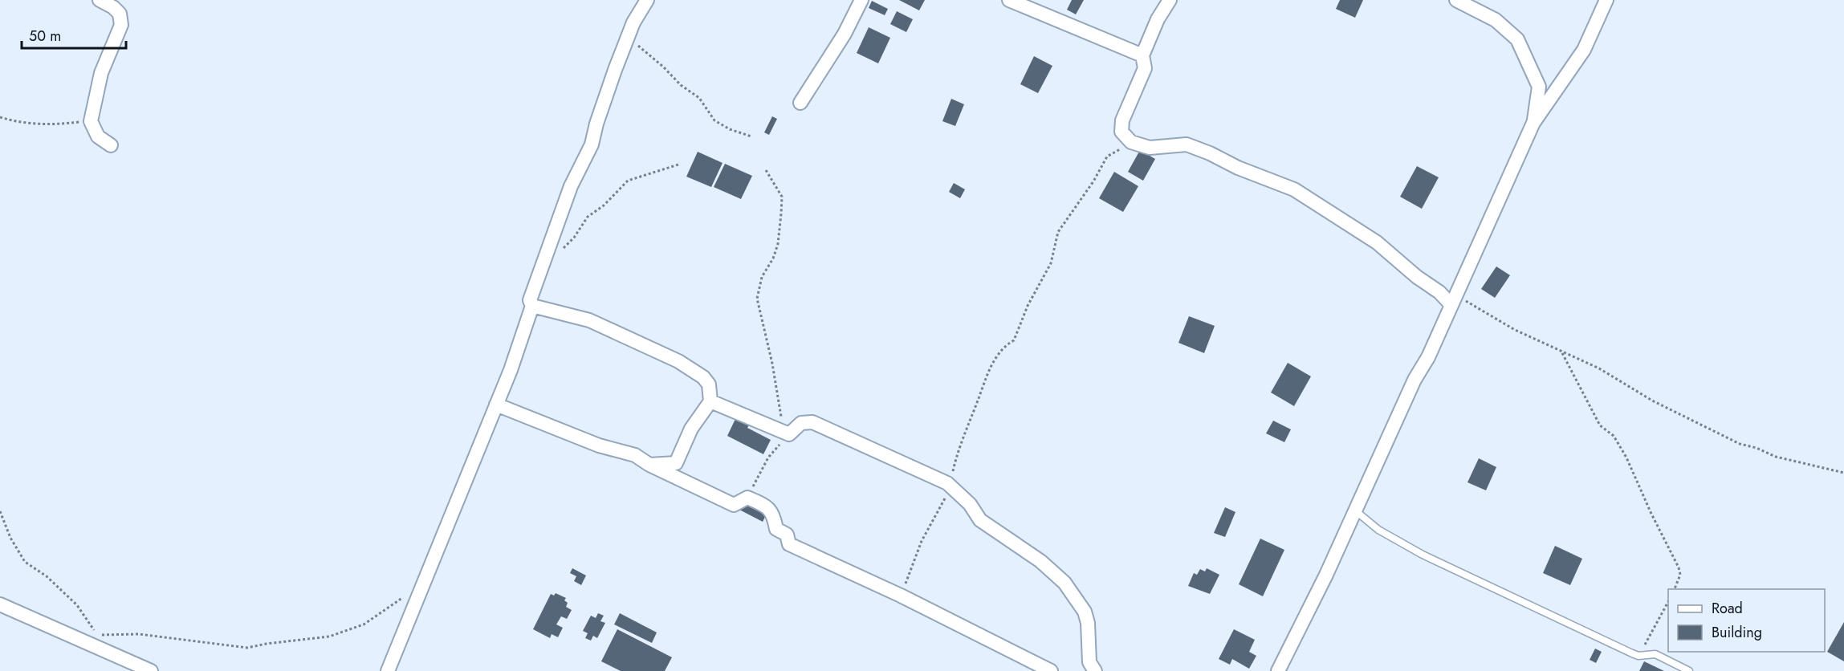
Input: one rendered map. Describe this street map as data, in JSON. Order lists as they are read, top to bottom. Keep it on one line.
{"legend":["Road","Building"],"scale_bar":"50 m"}
